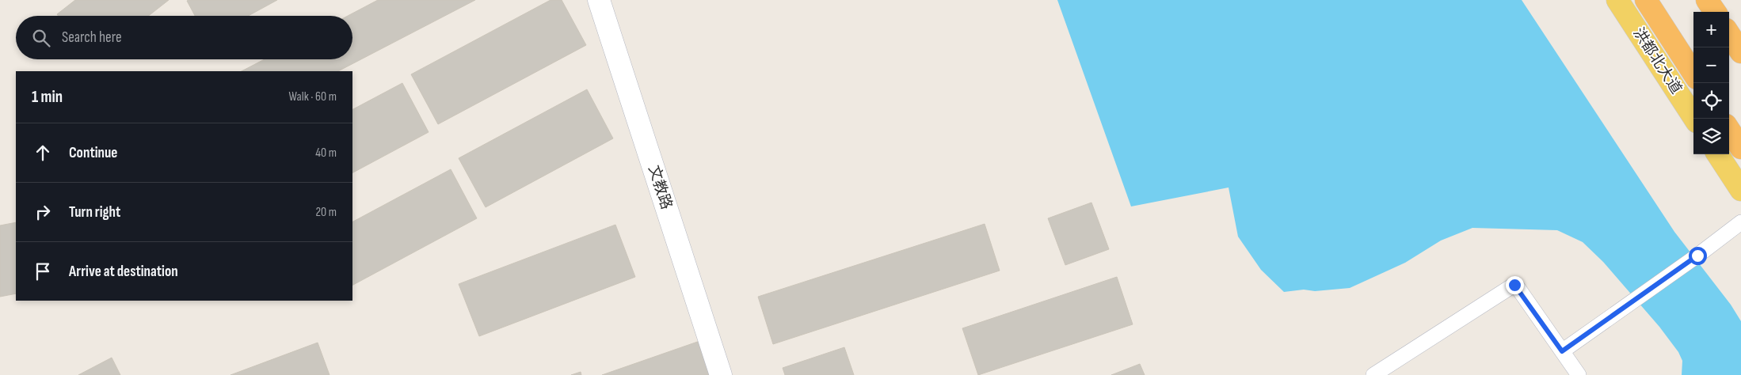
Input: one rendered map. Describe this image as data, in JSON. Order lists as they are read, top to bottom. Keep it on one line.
{"streets":{"main road":["洪都北大道"],"street":["文教路"]},"page":{"map_buttons":["+","−"],"search":"Search here","heading":["1 min","Walk · 60 m"],"list":[["Continue","40 m"],["Turn right","20 m"],"Arrive at destination"]}}
